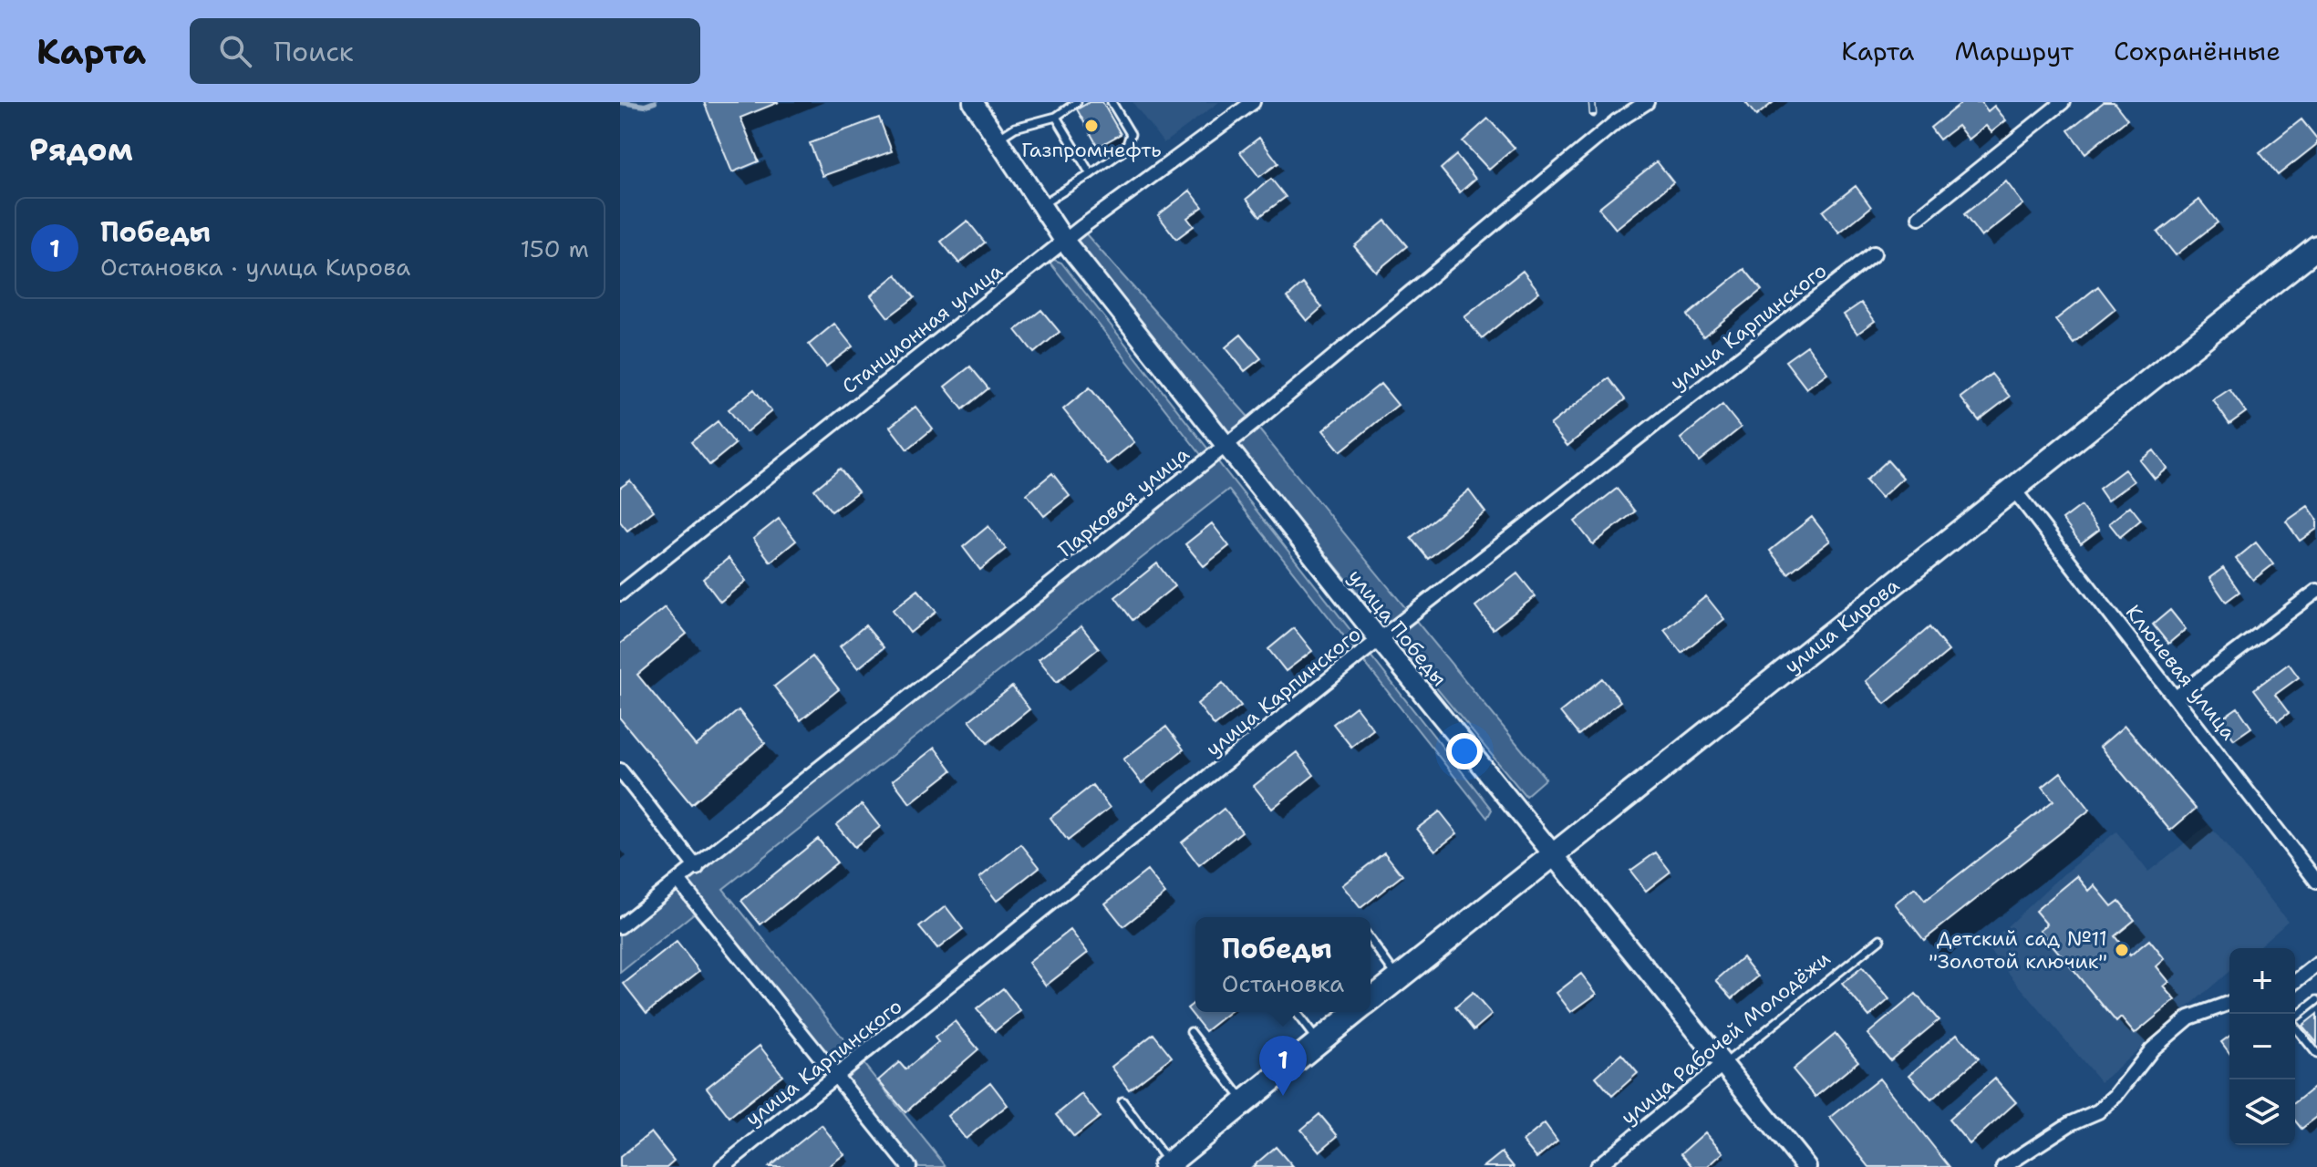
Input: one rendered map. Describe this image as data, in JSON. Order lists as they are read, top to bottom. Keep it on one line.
{"streets":{"main road":["улица Кирова","улица Победы"],"street":["улица Карпинского","Станционная улица","Парковая улица","Ключевая улица","улица Рабочей Молодёжи"]},"crossings":[["улица Карпинского","улица Победы"],["Станционная улица","улица Победы"],["Парковая улица","улица Победы"],["улица Кирова","улица Победы"],["улица Кирова","Ключевая улица"],["улица Победы","улица Рабочей Молодёжи"]],"places":["Газпромнефть","Детский сад №11 \"Золотой ключик\""],"page":{"header":"Карта","search":"Поиск","nav":["Карта","Маршрут","Сохранённые"],"heading":"Рядом","list":[{"mark":"1","name":"Победы","note":"Остановка · улица Кирова","value":"150 m"}],"popup":["Победы","Остановка"],"map_buttons":["+","−"],"pins":"1"}}
